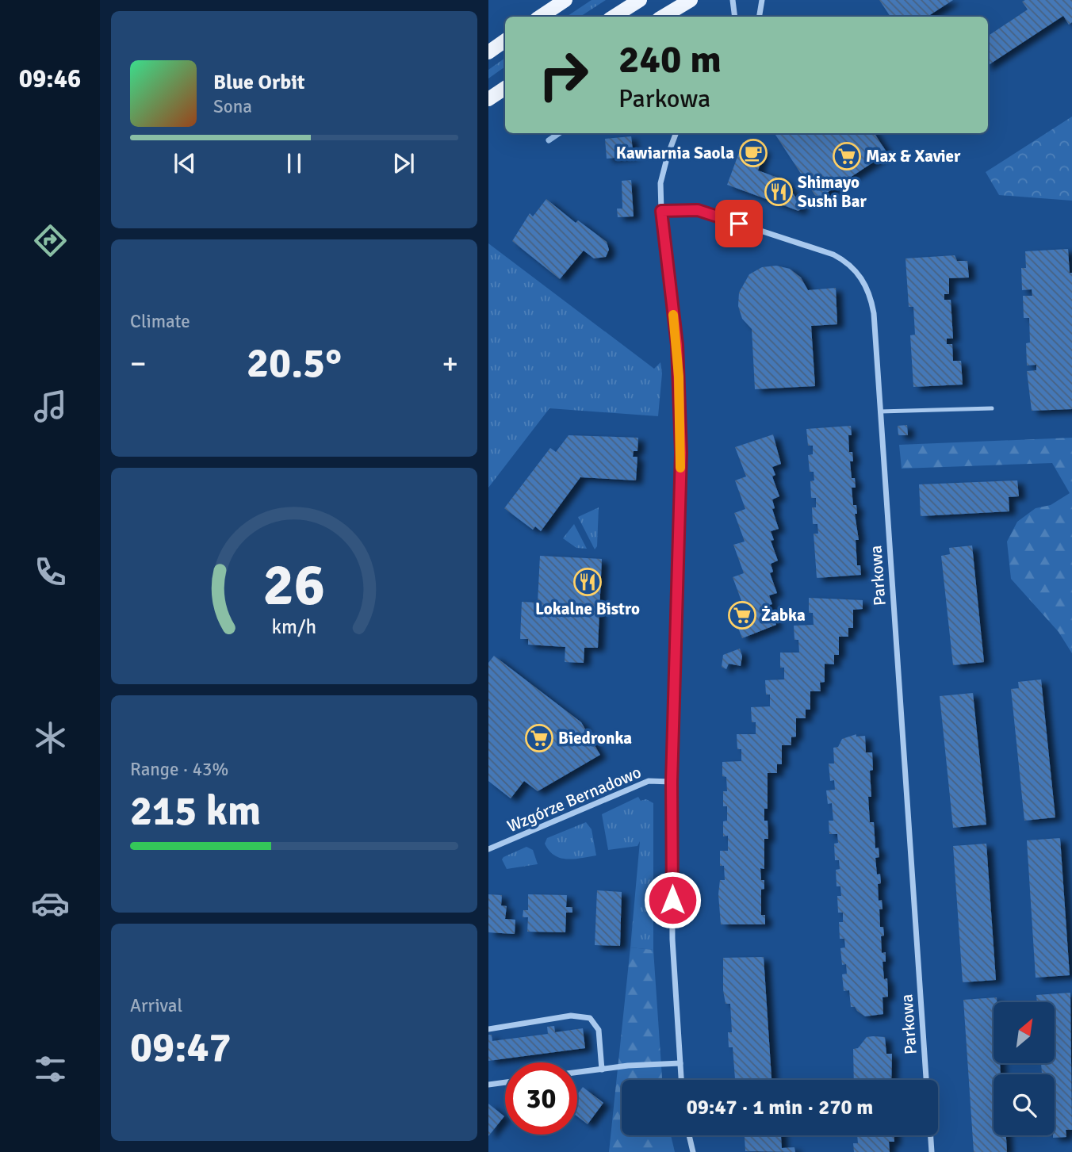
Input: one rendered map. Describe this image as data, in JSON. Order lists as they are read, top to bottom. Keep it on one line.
{"streets":{"street":["Parkowa","Wzgórze Bernadowo"]},"places":{"cafe":["Kawiarnia Saola"],"supermarket":["Max & Xavier","Żabka","Biedronka"],"restaurant":["Shimayo Sushi Bar","Lokalne Bistro"]},"north":"top right","page":{"tabs":"09:46","turn":["240 m","Parkowa"],"song":["Blue Orbit","Sona"],"tile":["Climate",["Range · 43%","215 km"],["Arrival","09:47"]],"heat":["−","20.5°","+"],"limit":"30","trip":"09:47 · 1 min · 270 m","gauge":["26","km/h"]}}
